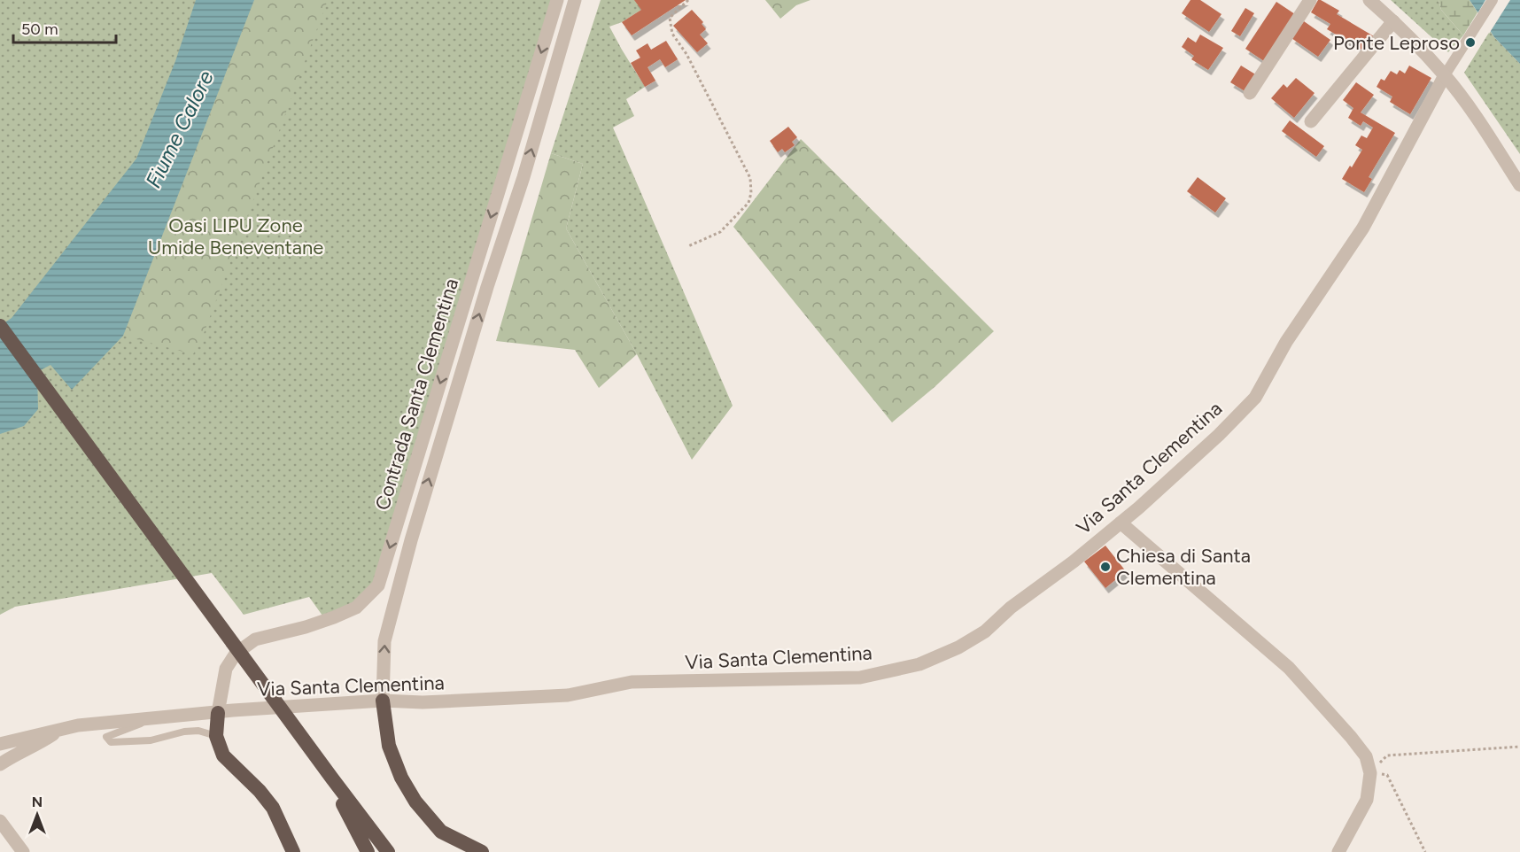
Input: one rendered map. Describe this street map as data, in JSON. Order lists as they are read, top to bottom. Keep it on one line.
{"streets":{"street":["Contrada Santa Clementina","Via Santa Clementina"]},"crossings":[["Contrada Santa Clementina","Via Santa Clementina"]],"water":["Fiume Calore"],"parks":["Oasi LIPU Zone Umide Beneventane"],"places":["Ponte Leproso","Chiesa di Santa Clementina"],"scale_bar":"50 m","north":"top"}
